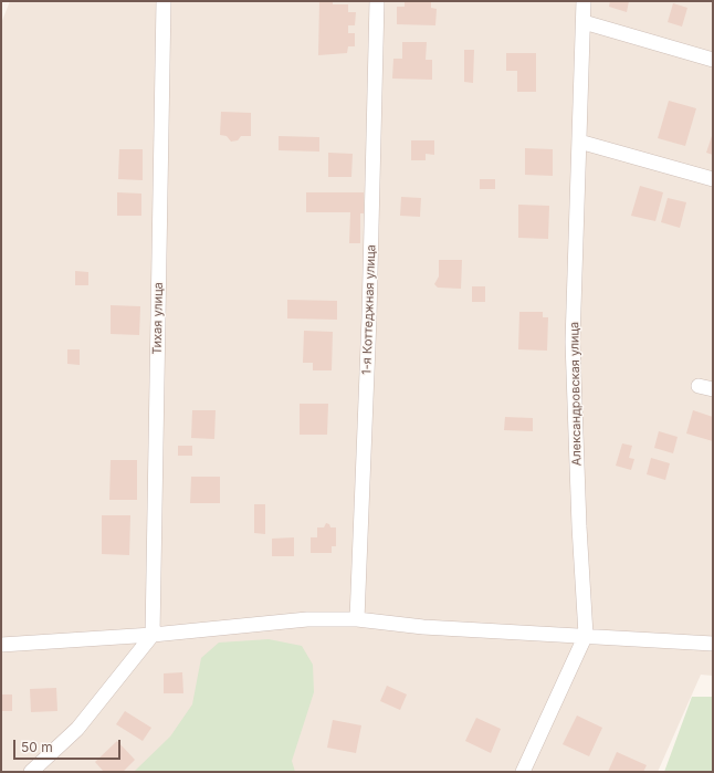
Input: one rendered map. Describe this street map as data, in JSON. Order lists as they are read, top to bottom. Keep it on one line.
{"streets":{"street":["1-я Коттеджная улица","Тихая улица","Александровская улица"]},"scale_bar":"50 m"}
